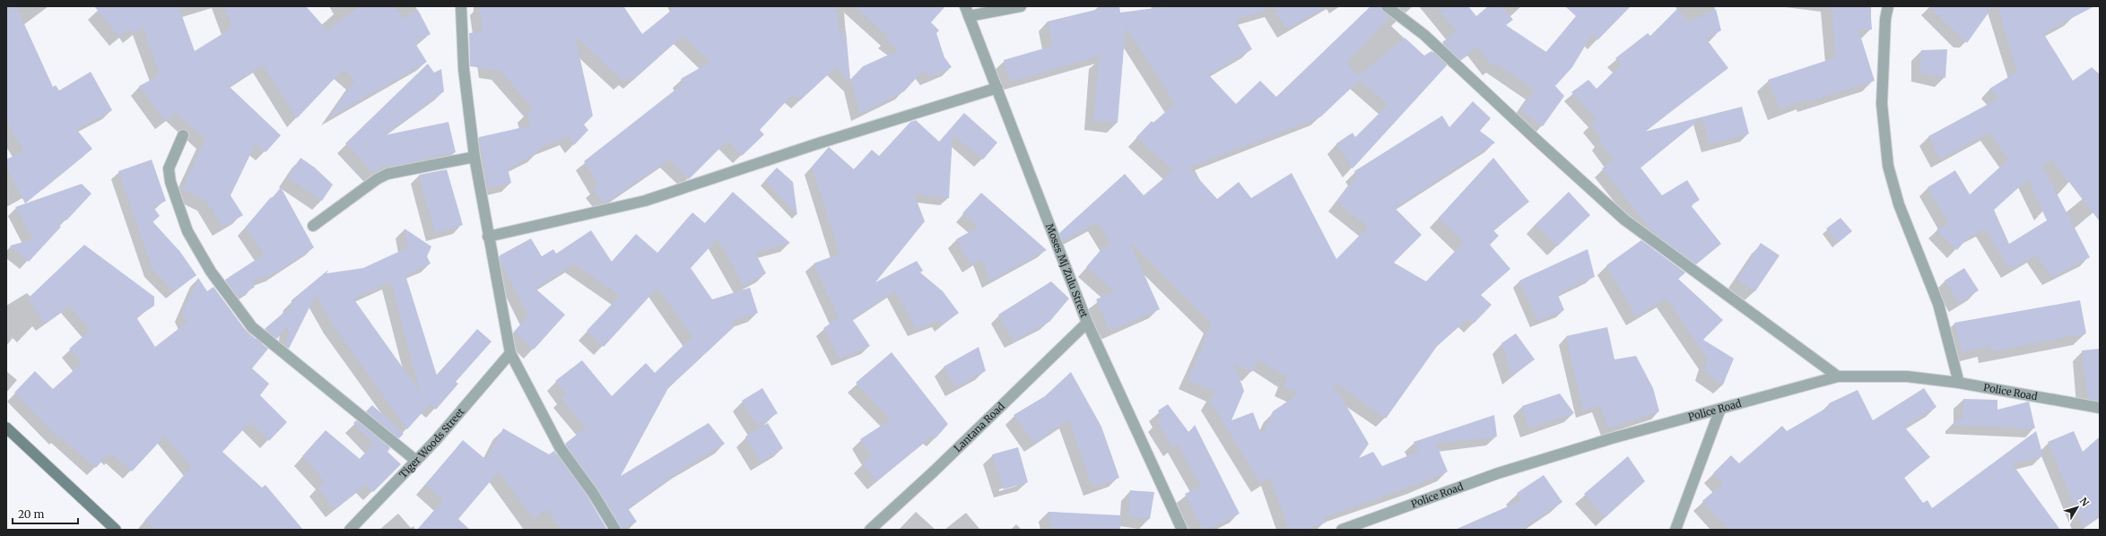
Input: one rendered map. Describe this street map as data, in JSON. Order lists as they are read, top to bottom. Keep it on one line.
{"streets":{"street":["Moses Mj Zulu Street","Police Road","Lantana Road","Tiger Woods Street"]},"crossings":[["Moses Mj Zulu Street","Lantana Road"]],"scale_bar":"20 m","north":"top right"}
